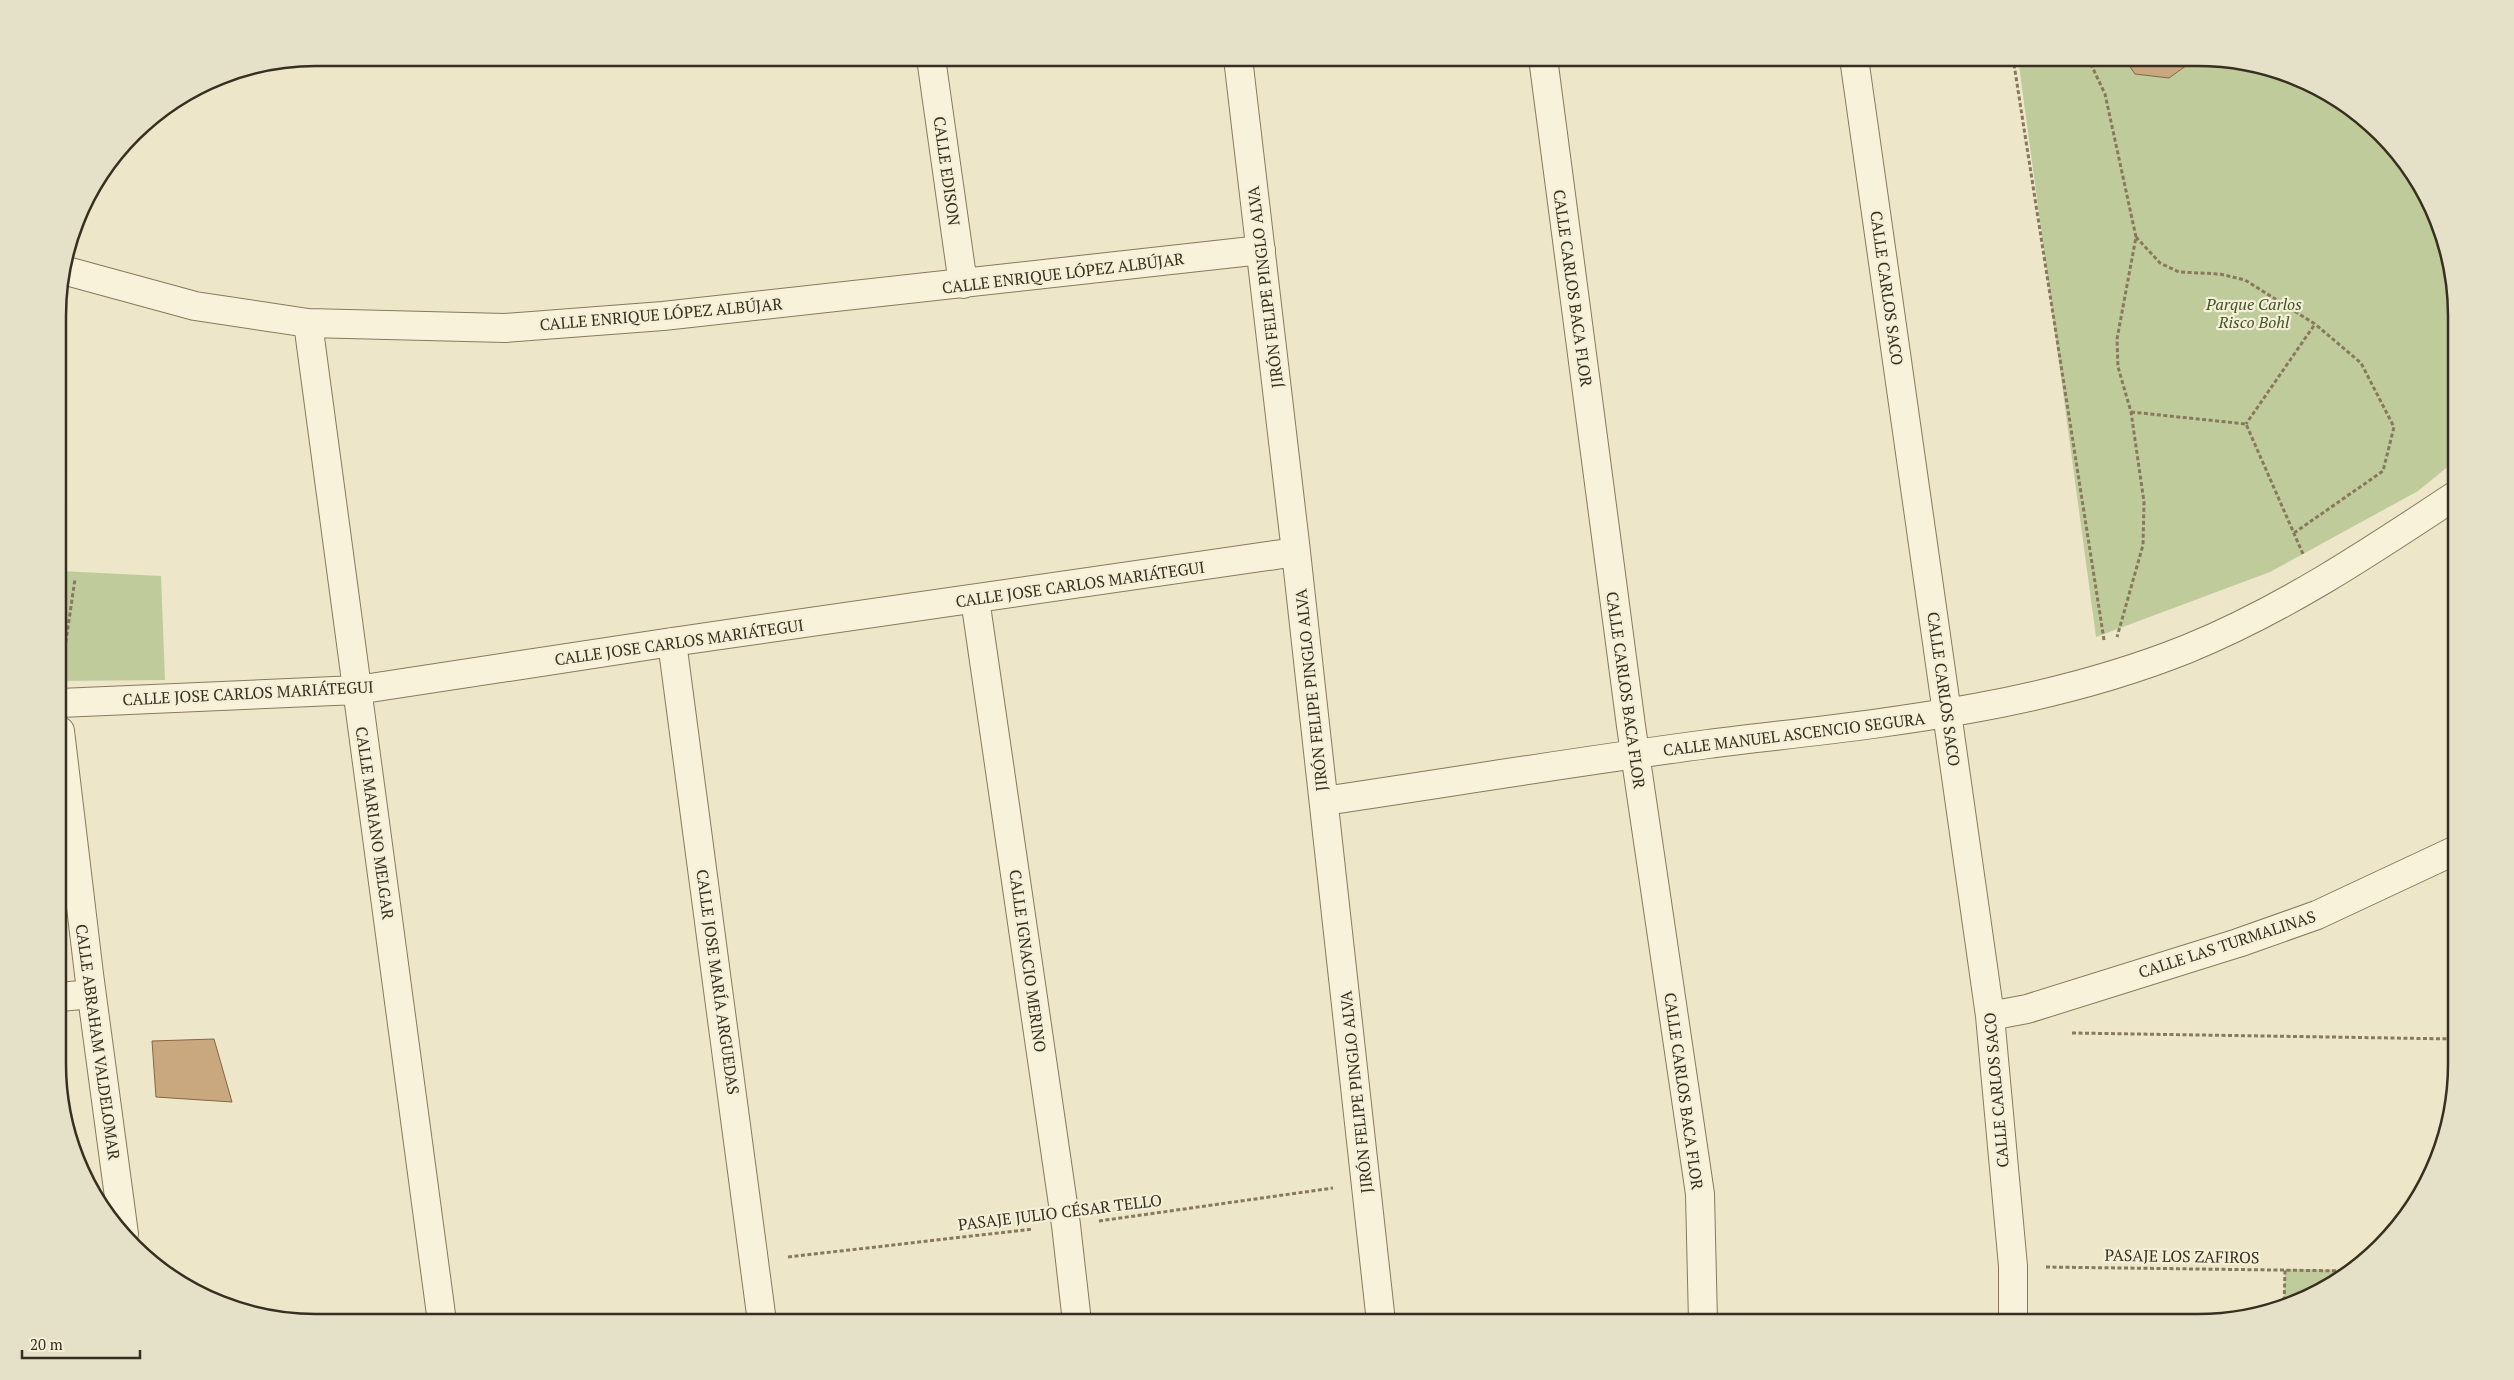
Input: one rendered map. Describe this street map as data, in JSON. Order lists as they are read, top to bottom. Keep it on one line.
{"streets":{"street":["CALLE EDISON","CALLE ENRIQUE LÓPEZ ALBÚJAR","JIRÓN FELIPE PINGLO ALVA","CALLE CARLOS BACA FLOR","CALLE CARLOS SACO","CALLE JOSE CARLOS MARIÁTEGUI","CALLE MANUEL ASCENCIO SEGURA","CALLE MARIANO MELGAR","CALLE LAS TURMALINAS","CALLE IGNACIO MERINO","CALLE JOSE MARÍA ARGUEDAS","CALLE ABRAHAM VALDELOMAR"],"path":["PASAJE JULIO CÉSAR TELLO","PASAJE LOS ZAFIROS"]},"crossings":[["CALLE EDISON","CALLE ENRIQUE LÓPEZ ALBÚJAR"],["CALLE ENRIQUE LÓPEZ ALBÚJAR","JIRÓN FELIPE PINGLO ALVA"],["CALLE ENRIQUE LÓPEZ ALBÚJAR","CALLE MARIANO MELGAR"],["JIRÓN FELIPE PINGLO ALVA","CALLE JOSE CARLOS MARIÁTEGUI"],["JIRÓN FELIPE PINGLO ALVA","CALLE MANUEL ASCENCIO SEGURA"],["JIRÓN FELIPE PINGLO ALVA","PASAJE JULIO CÉSAR TELLO"],["CALLE CARLOS BACA FLOR","CALLE MANUEL ASCENCIO SEGURA"],["CALLE CARLOS SACO","CALLE MANUEL ASCENCIO SEGURA"],["CALLE CARLOS SACO","CALLE LAS TURMALINAS"],["CALLE CARLOS SACO","PASAJE LOS ZAFIROS"],["CALLE JOSE CARLOS MARIÁTEGUI","CALLE MARIANO MELGAR"],["CALLE JOSE CARLOS MARIÁTEGUI","CALLE IGNACIO MERINO"],["CALLE JOSE CARLOS MARIÁTEGUI","CALLE JOSE MARÍA ARGUEDAS"],["CALLE IGNACIO MERINO","PASAJE JULIO CÉSAR TELLO"],["CALLE JOSE MARÍA ARGUEDAS","PASAJE JULIO CÉSAR TELLO"]],"parks":["Parque Carlos Risco Bohl"],"scale_bar":"20 m"}
